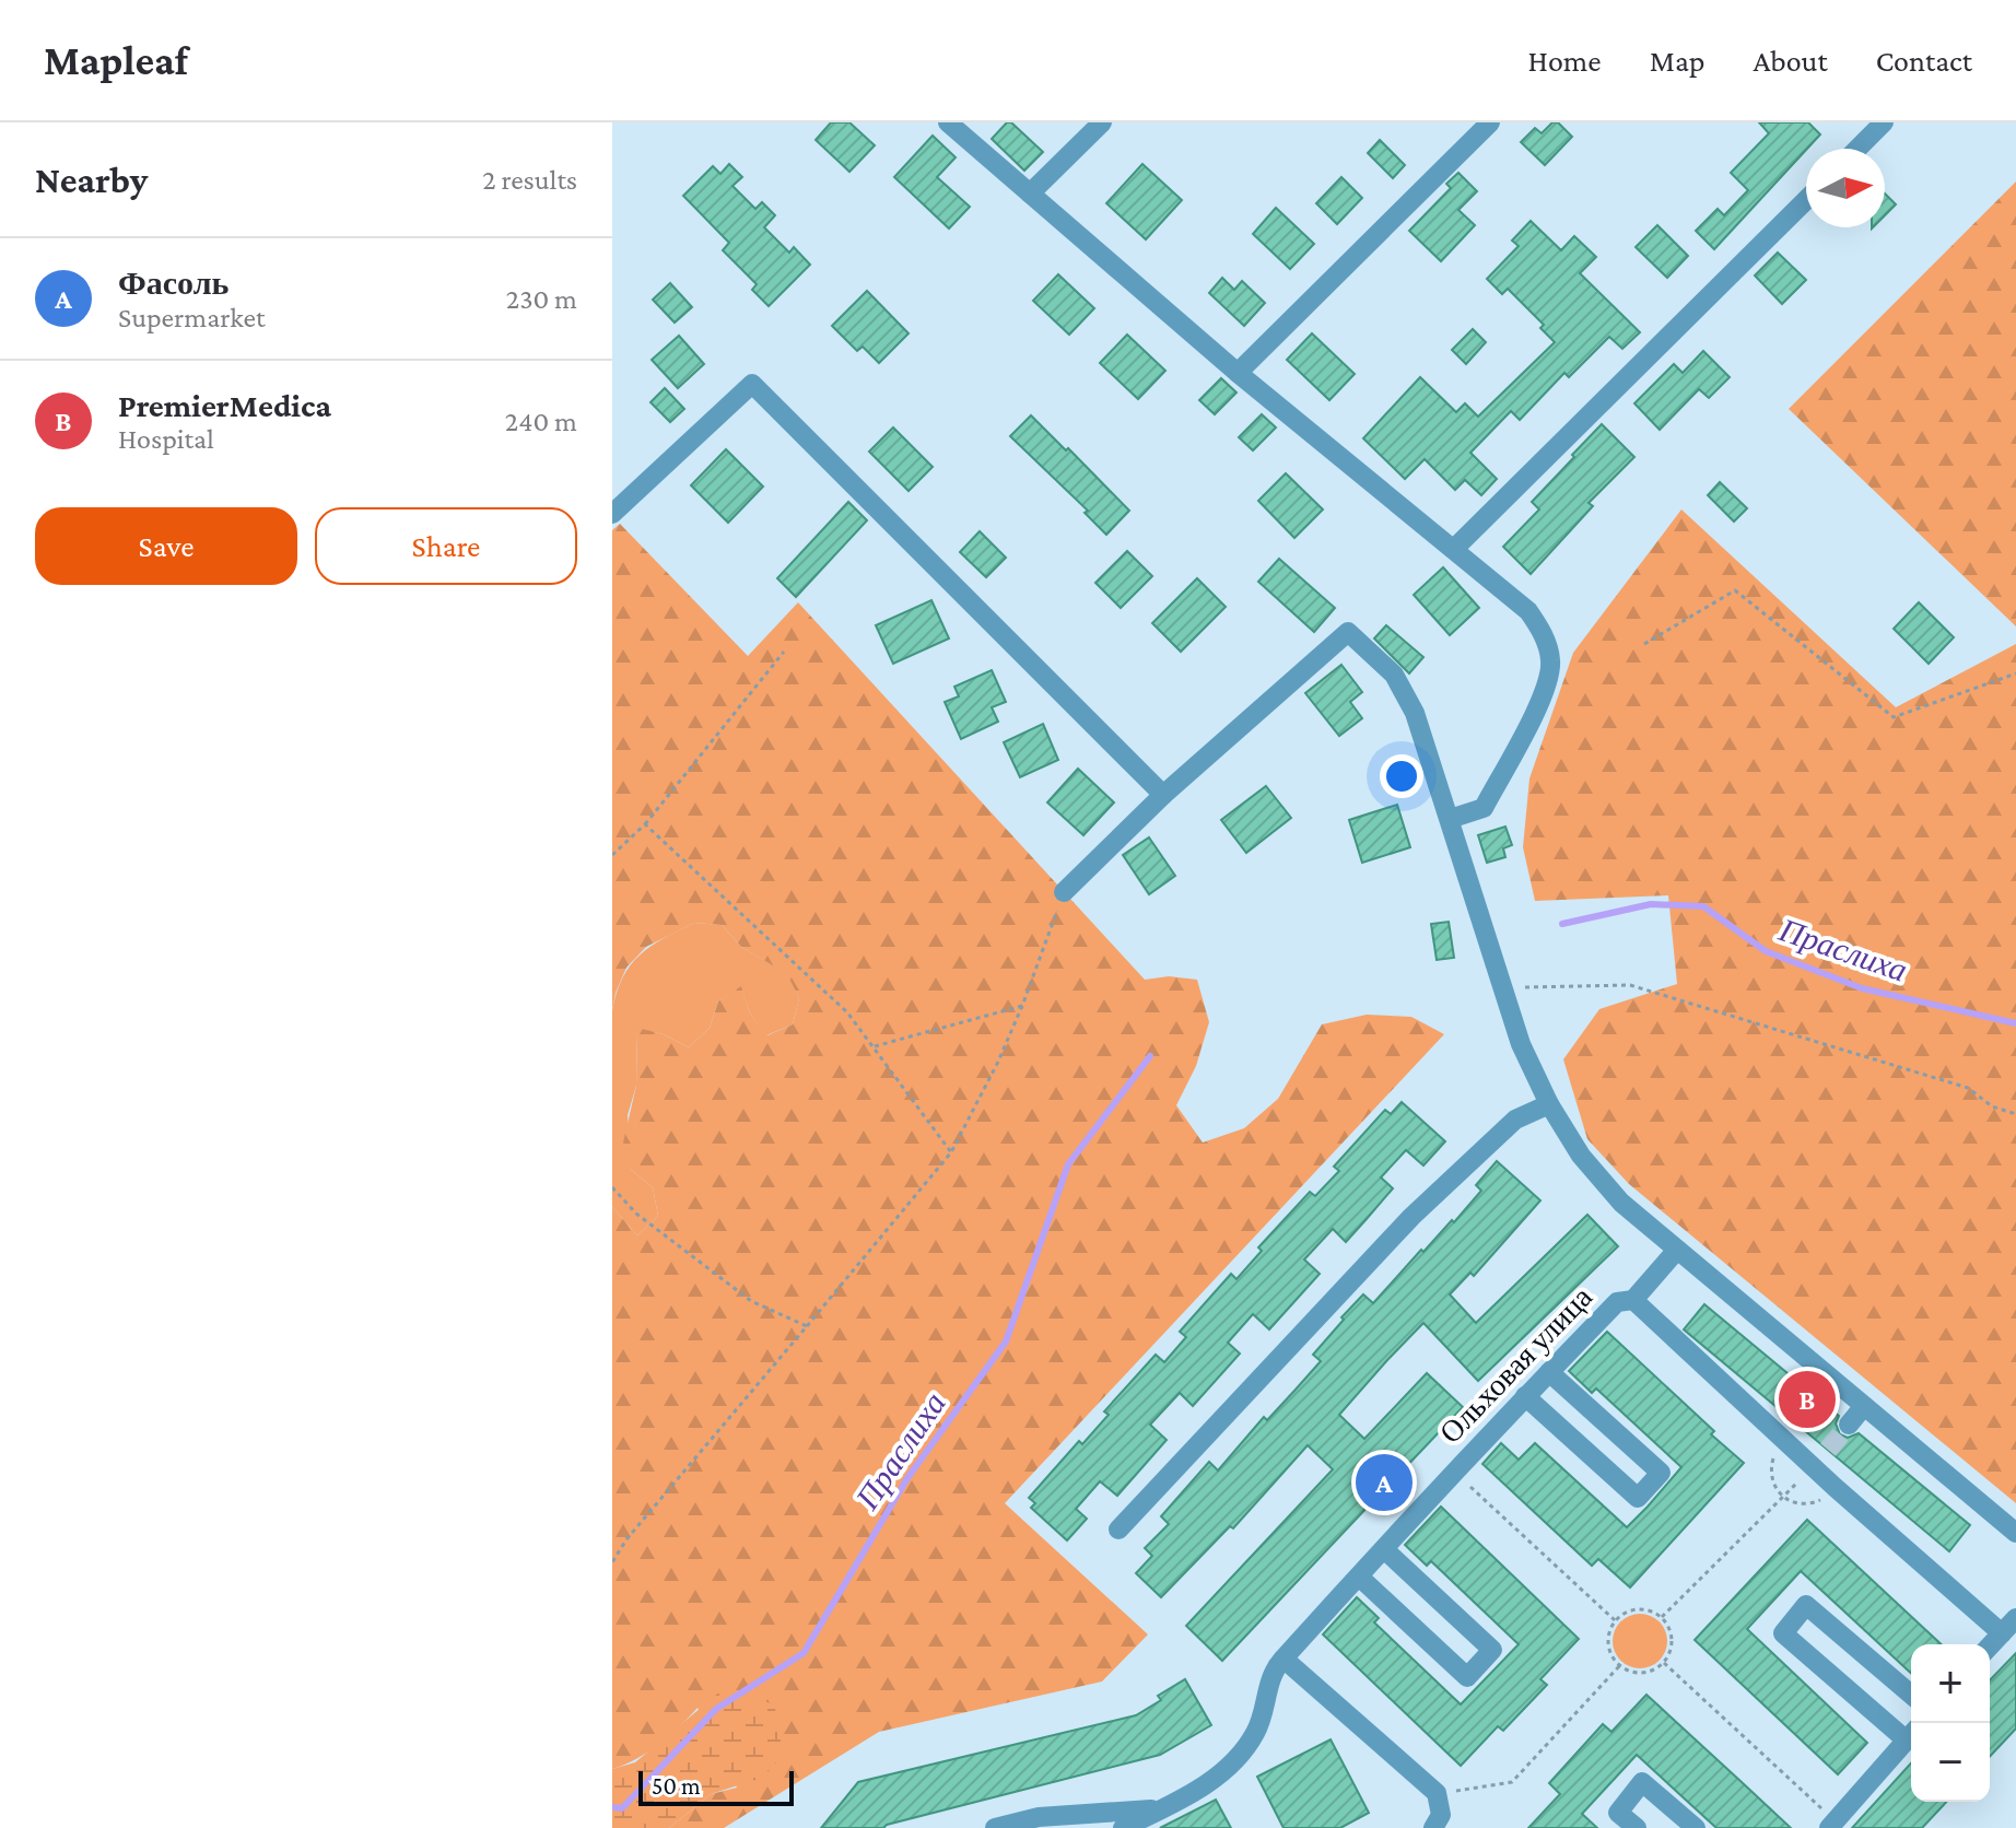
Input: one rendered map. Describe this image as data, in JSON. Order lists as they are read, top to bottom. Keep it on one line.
{"streets":{"street":["Ольховая улица"]},"water":["Праслиха"],"scale_bar":"50 m","north":"right","page":{"header":"Mapleaf","nav":["Home","Map","About","Contact"],"heading":["Nearby","2 results"],"list":[{"mark":"A","name":"Фасоль","note":"Supermarket","value":"230 m"},{"mark":"B","name":"PremierMedica","note":"Hospital","value":"240 m"}],"buttons":["Save","Share"],"pins":["B","A"],"map_buttons":["+","−"],"scale":"50 m"}}
